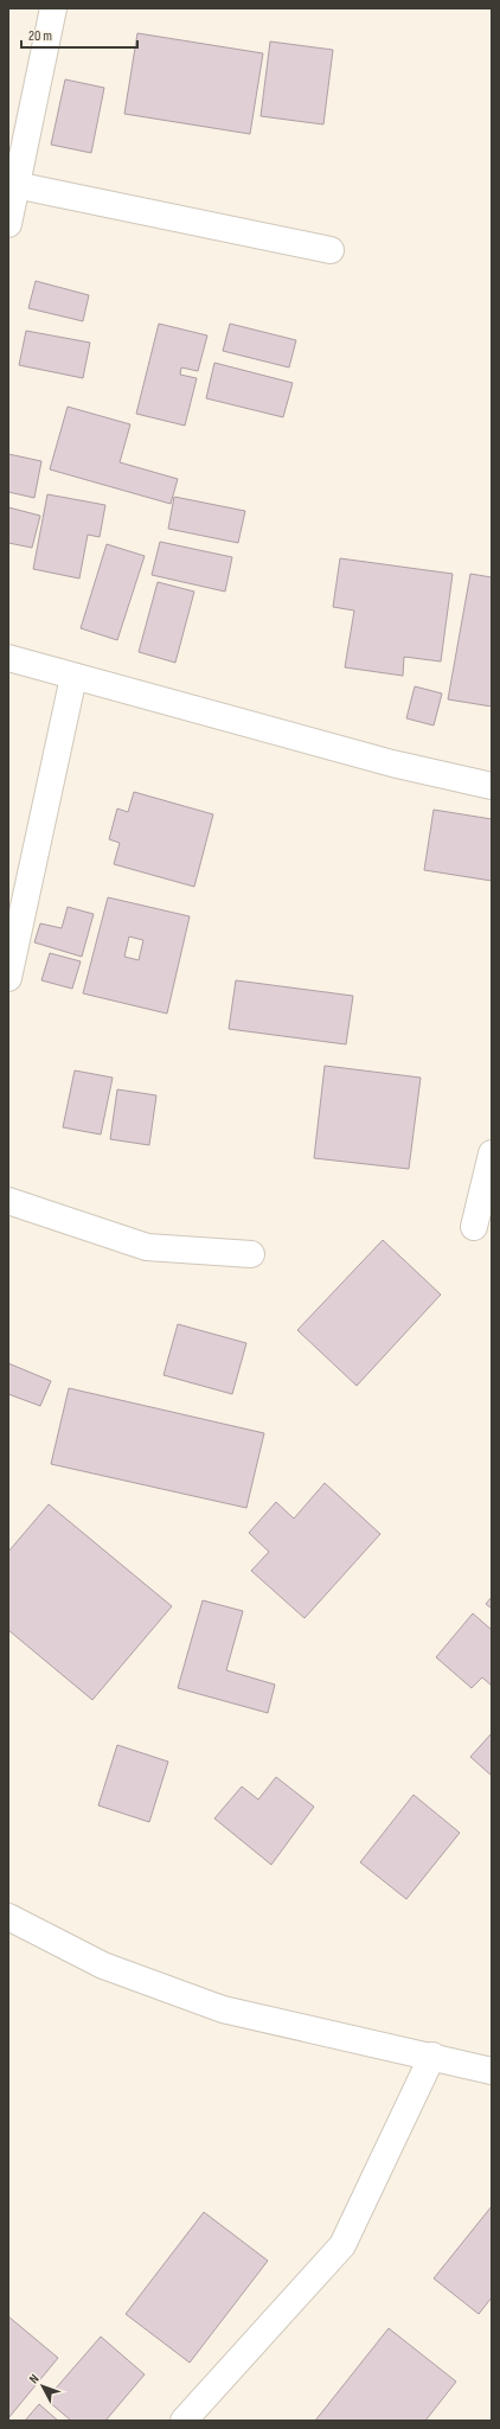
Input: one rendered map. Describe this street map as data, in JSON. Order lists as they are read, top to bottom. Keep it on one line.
{"scale_bar":"20 m","north":"top left"}
